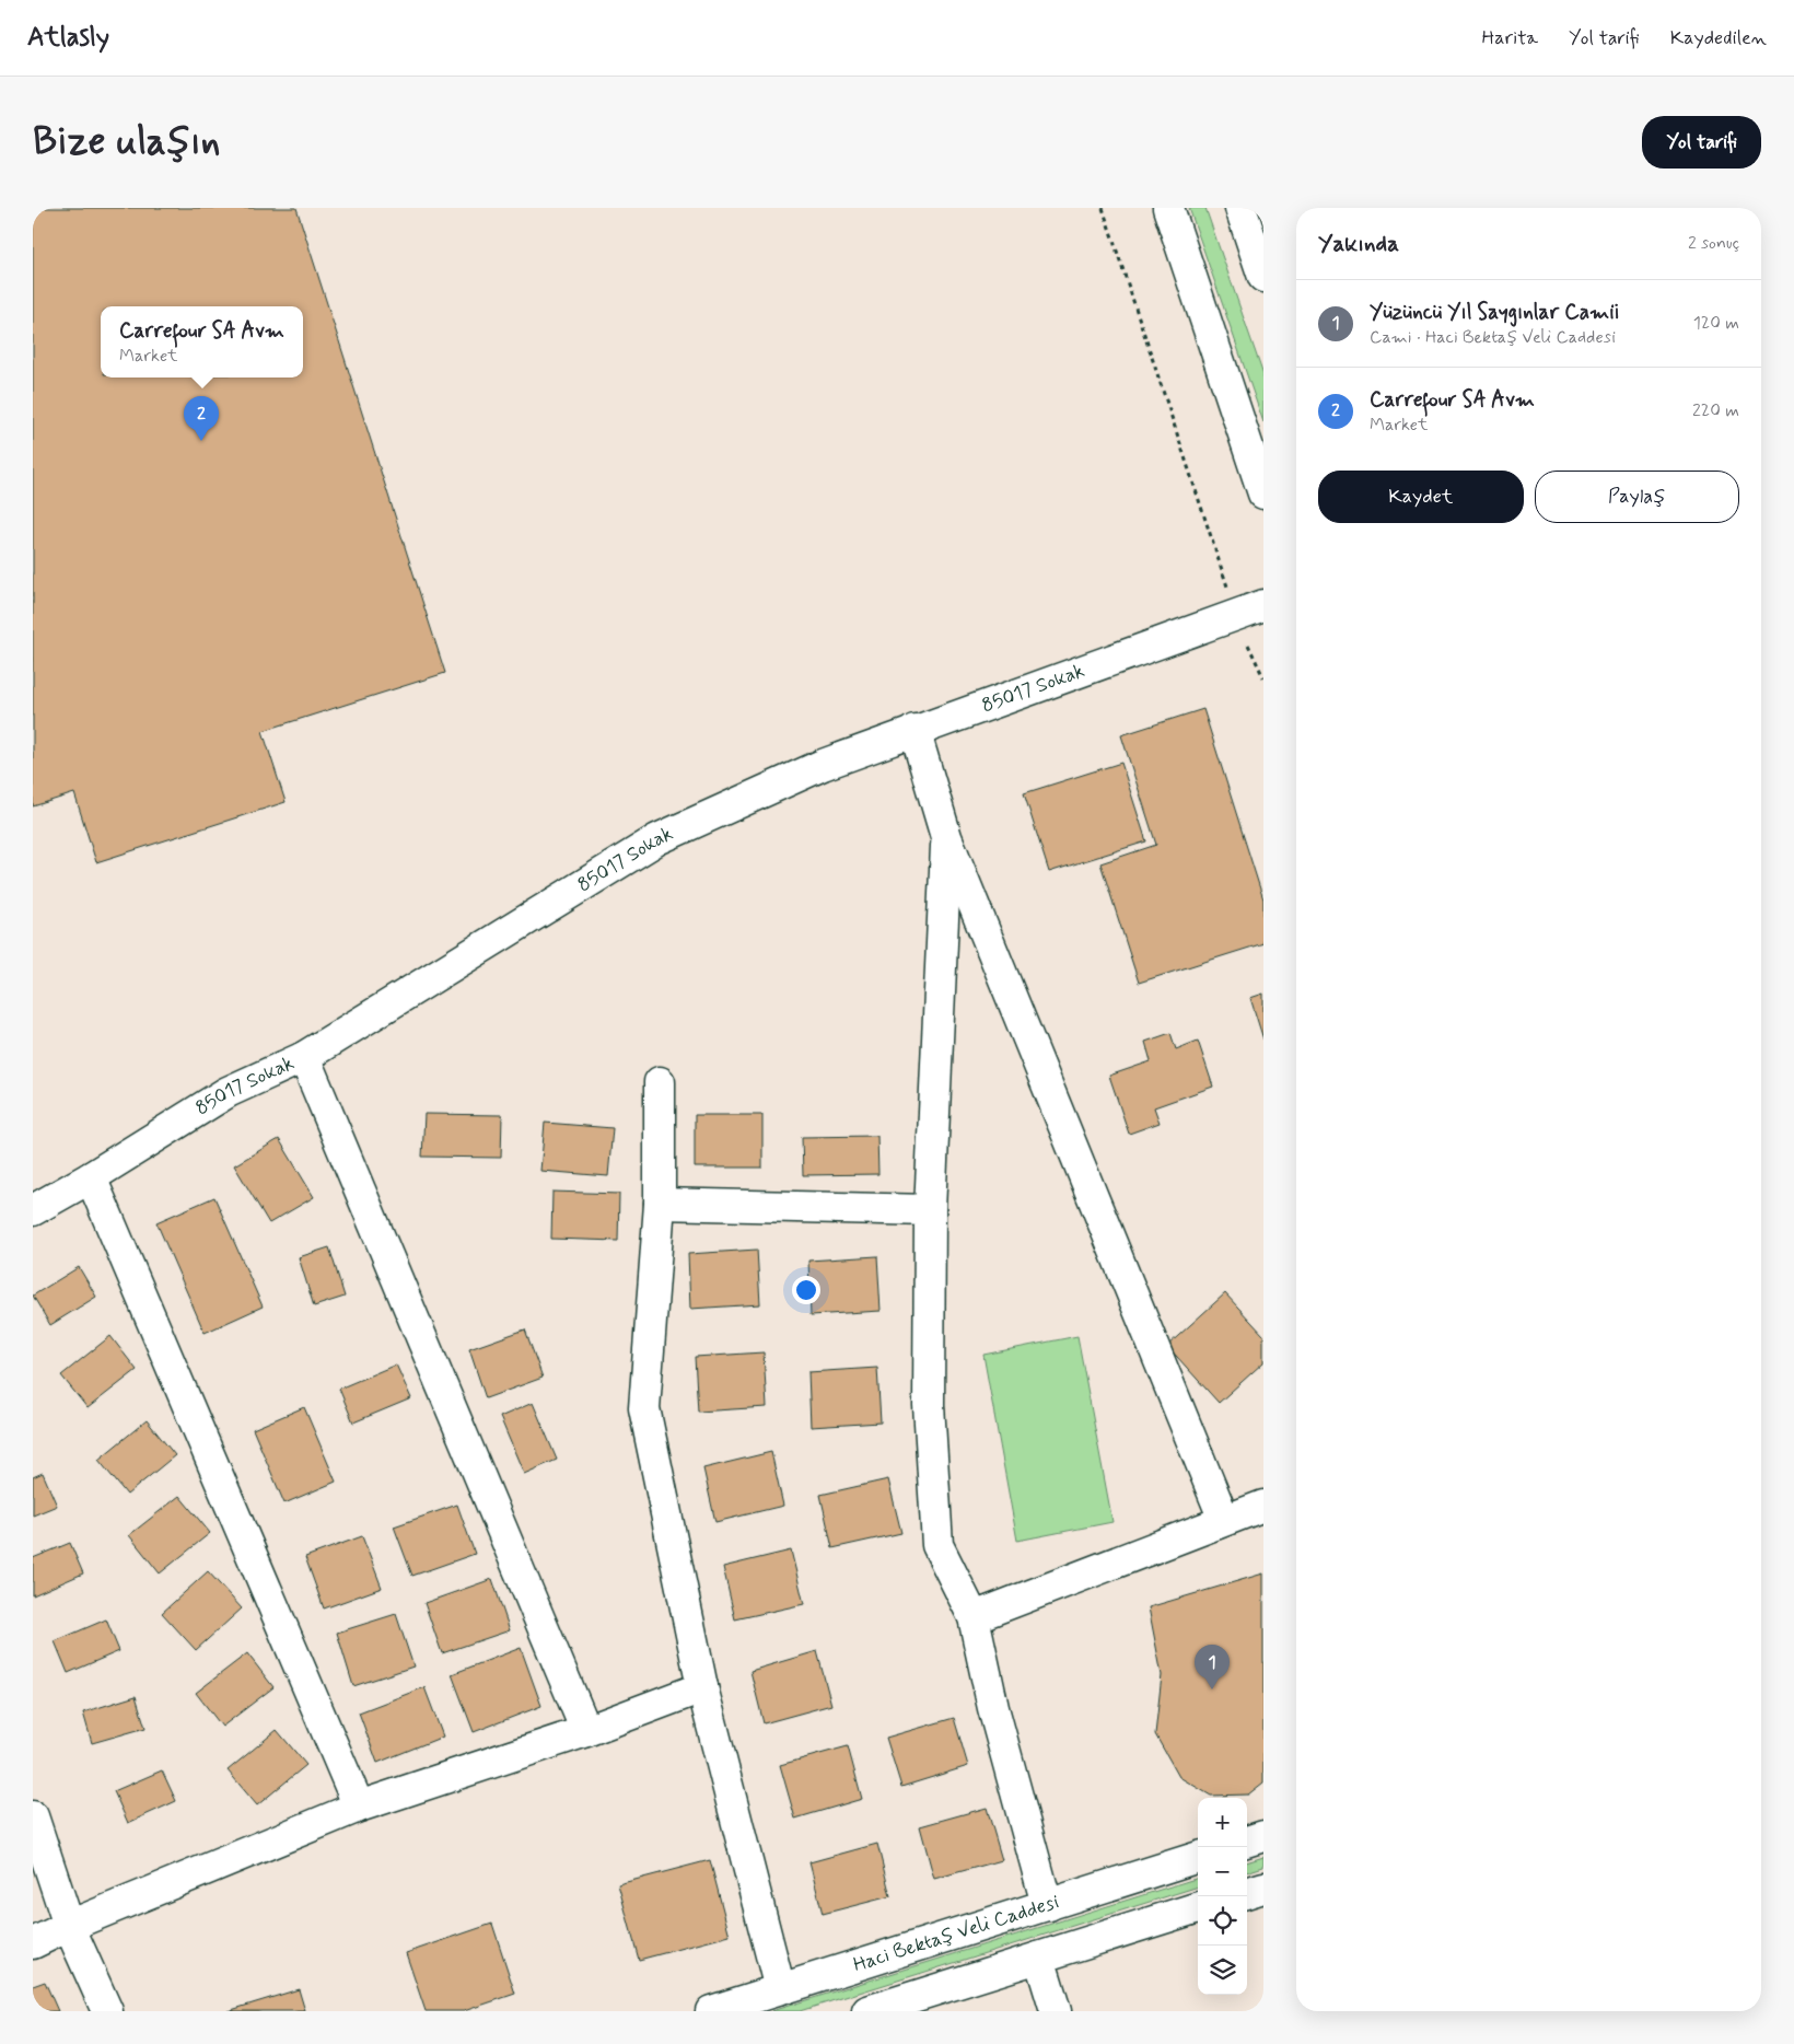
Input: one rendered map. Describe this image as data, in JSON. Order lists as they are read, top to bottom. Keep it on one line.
{"streets":{"street":["85017 Sokak","Haci Bektaş Veli Caddesi"]},"page":{"header":"Atlasly","nav":["Harita","Yol tarifi","Kaydedilen"],"buttons":["Yol tarifi",["Kaydet","Paylaş"]],"title":"Bize ulaşın","heading":["Yakında","2 sonuç"],"list":[{"mark":"1","name":"Yüzüncü Yıl Saygınlar Camii","note":"Cami · Haci Bektaş Veli Caddesi","value":"120 m"},{"mark":"2","name":"Carrefour SA Avm","note":"Market","value":"220 m"}],"popup":["Carrefour SA Avm","Market"],"pins":["2","1"],"map_buttons":["+","−"]}}
